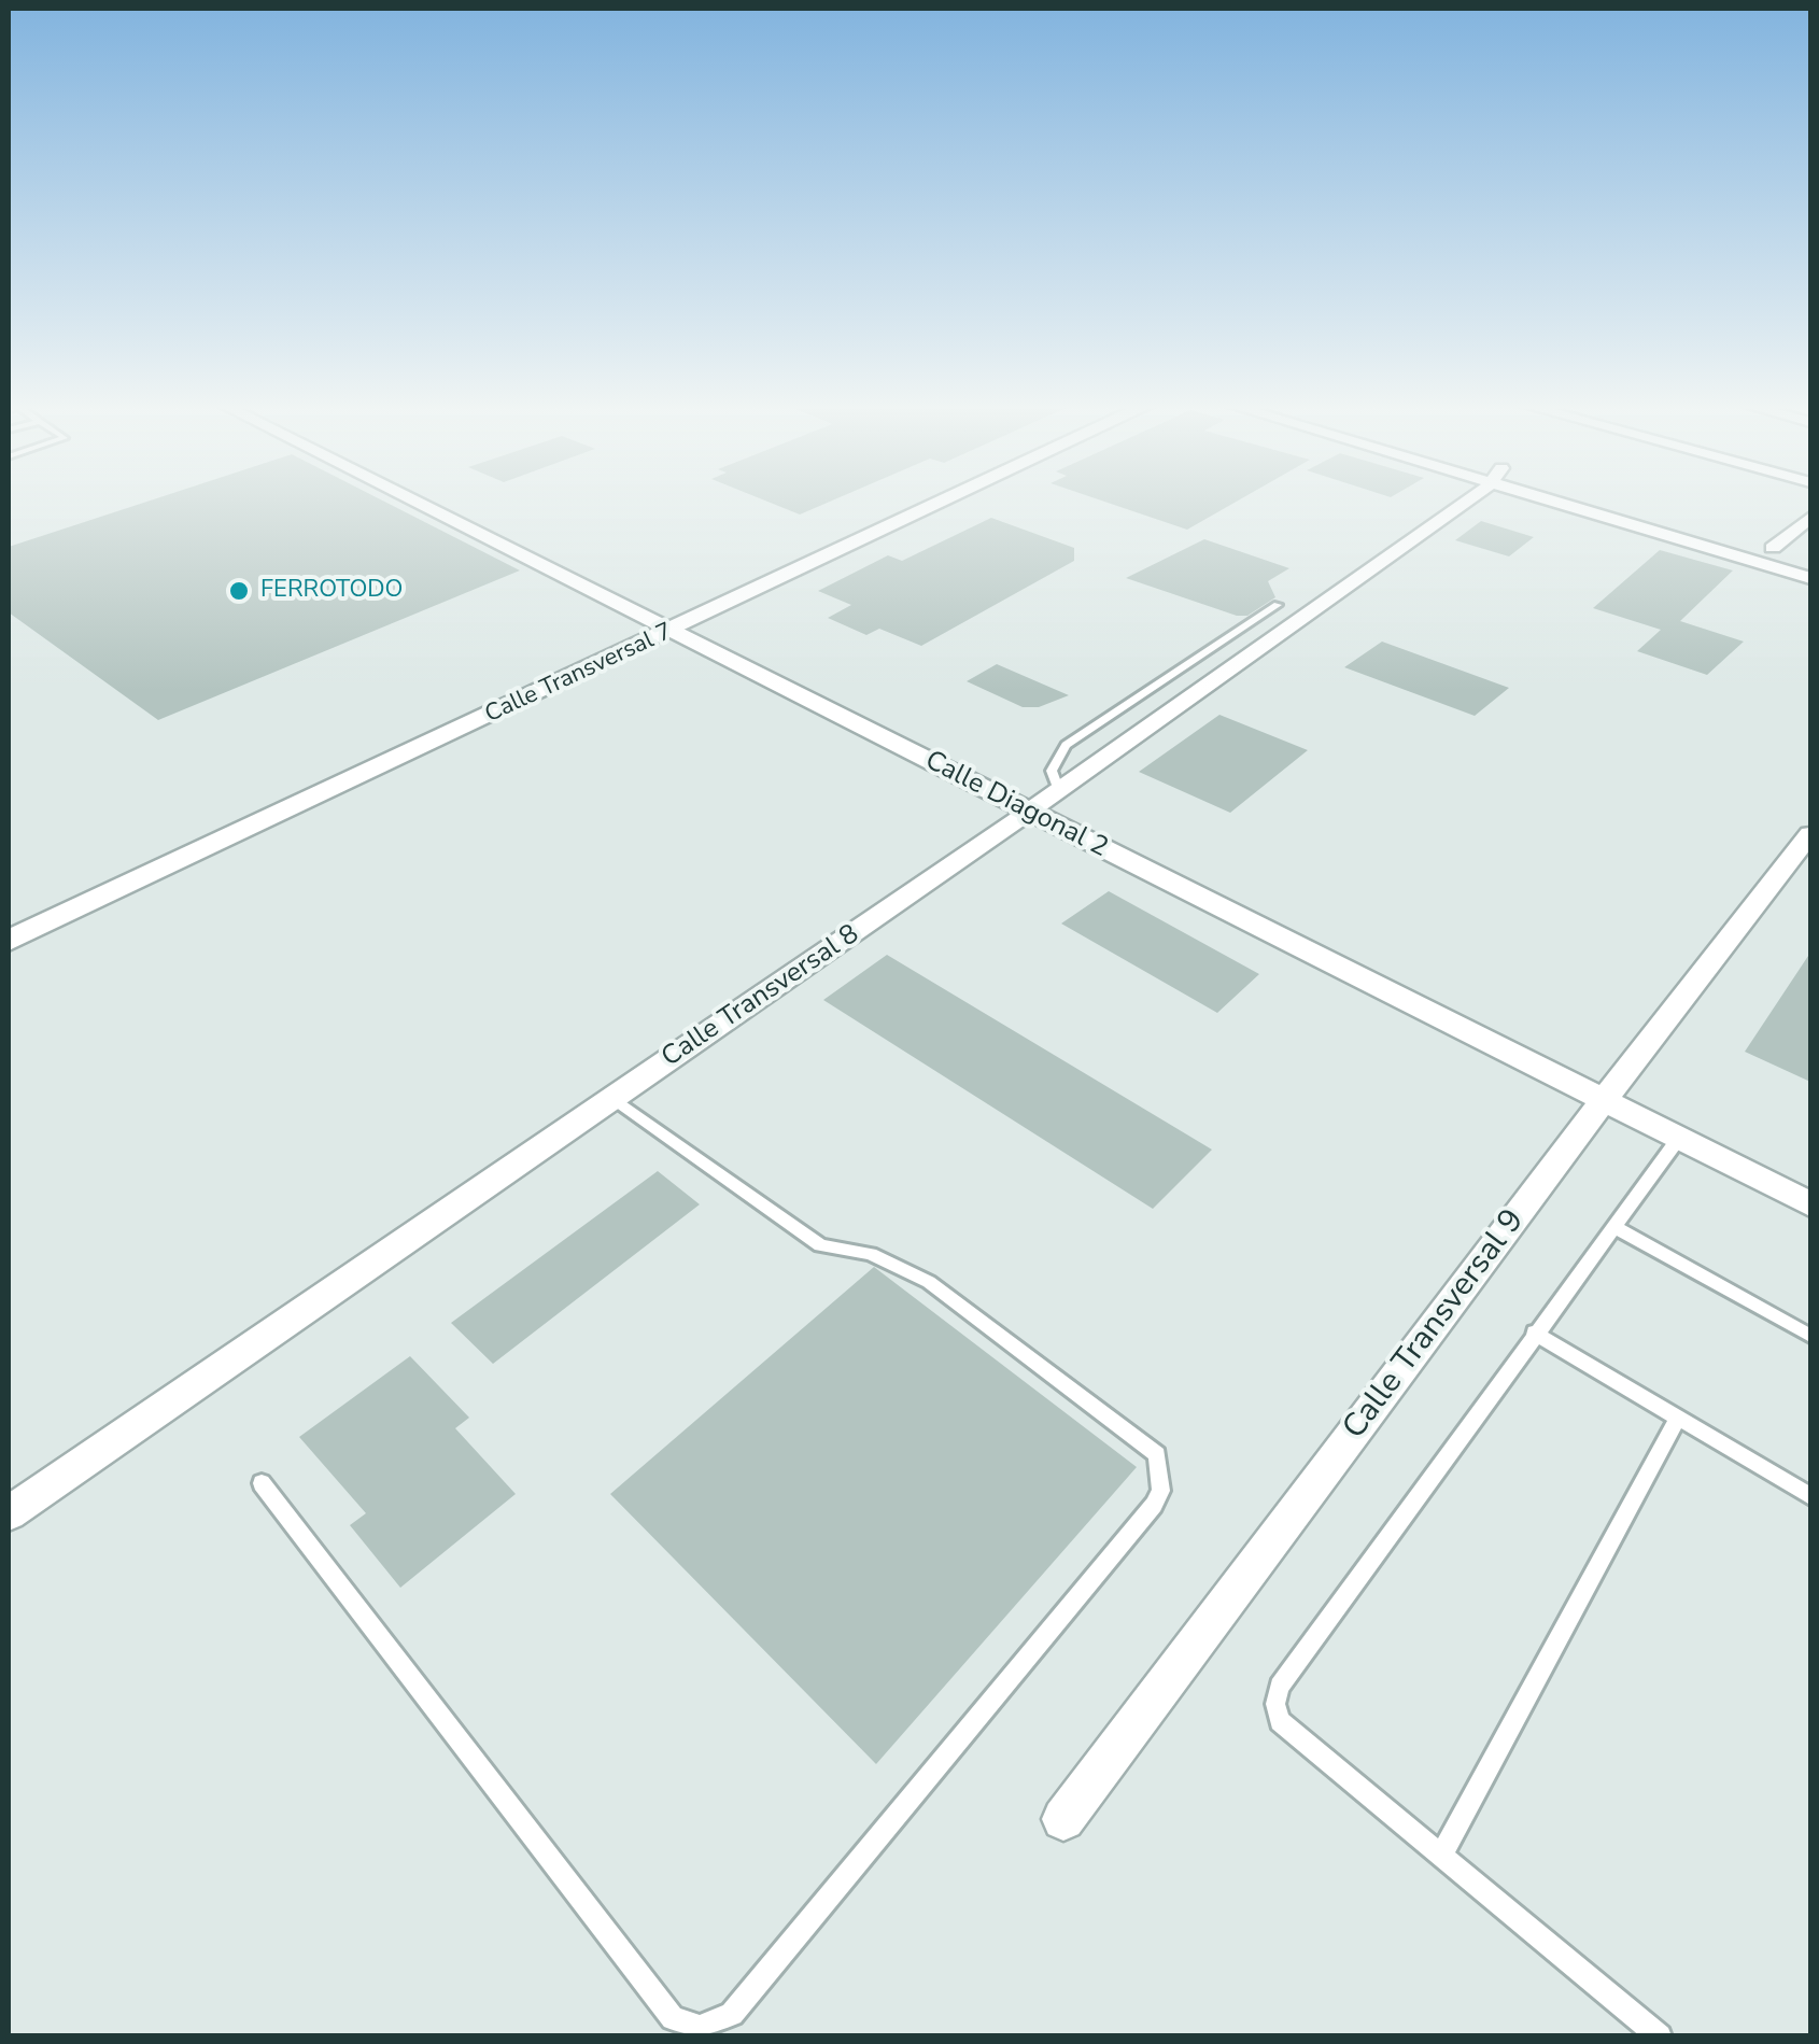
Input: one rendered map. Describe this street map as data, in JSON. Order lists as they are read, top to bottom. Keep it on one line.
{"streets":{"street":["Calle Transversal 7","Calle Diagonal 2","Calle Transversal 8","Calle Transversal 9"]},"crossings":[["Calle Transversal 7","Calle Diagonal 2"],["Calle Diagonal 2","Calle Transversal 8"],["Calle Diagonal 2","Calle Transversal 9"]],"places":["FERROTODO"]}
